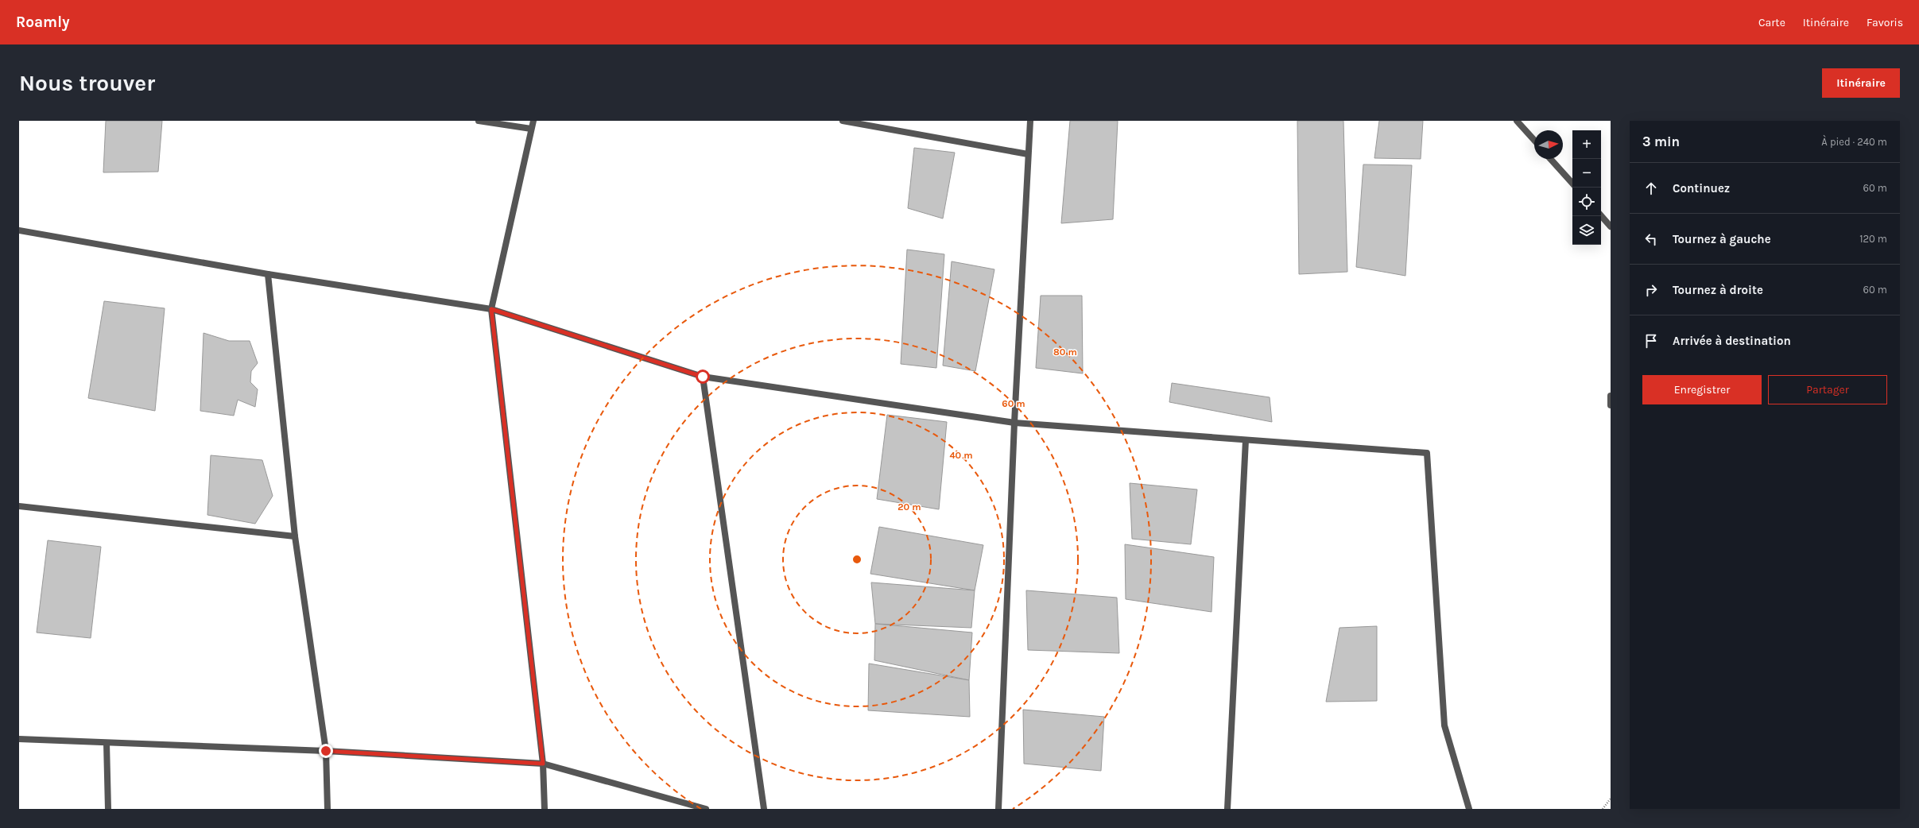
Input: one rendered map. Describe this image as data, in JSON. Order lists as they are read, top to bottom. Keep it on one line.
{"north":"right","page":{"header":"Roamly","nav":["Carte","Itinéraire","Favoris"],"buttons":["Itinéraire",["Enregistrer","Partager"]],"title":"Nous trouver","heading":["3 min","À pied · 240 m"],"map_buttons":["+","−"],"list":[["Continuez","60 m"],["Tournez à gauche","120 m"],["Tournez à droite","60 m"],"Arrivée à destination"]},"rings":["80 m","60 m","40 m","20 m"]}
